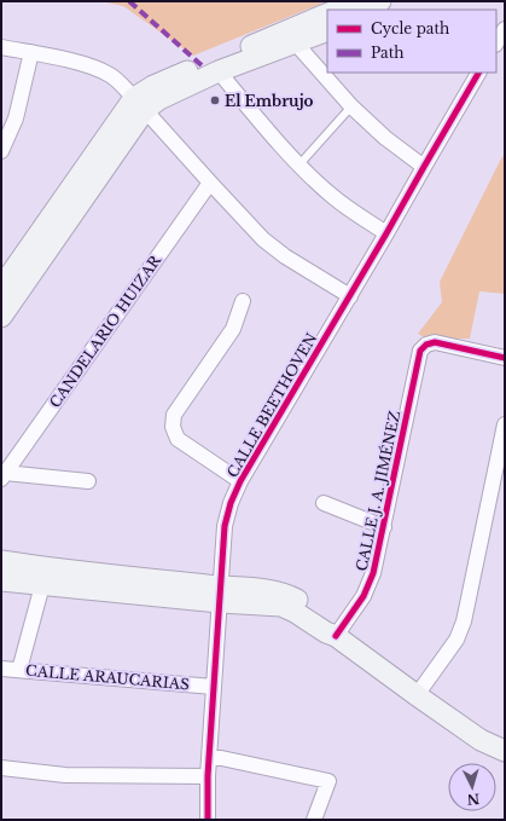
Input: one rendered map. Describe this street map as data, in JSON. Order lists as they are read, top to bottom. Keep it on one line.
{"streets":{"street":["CANDELARIO HUIZAR","CALLE BEETHOVEN","CALLE J. A. JIMÉNEZ","CALLE ARAUCARIAS"]},"crossings":[["CALLE BEETHOVEN","CALLE ARAUCARIAS"]],"places":["El Embrujo"],"legend":["Cycle path","Path"],"north":"bottom"}
